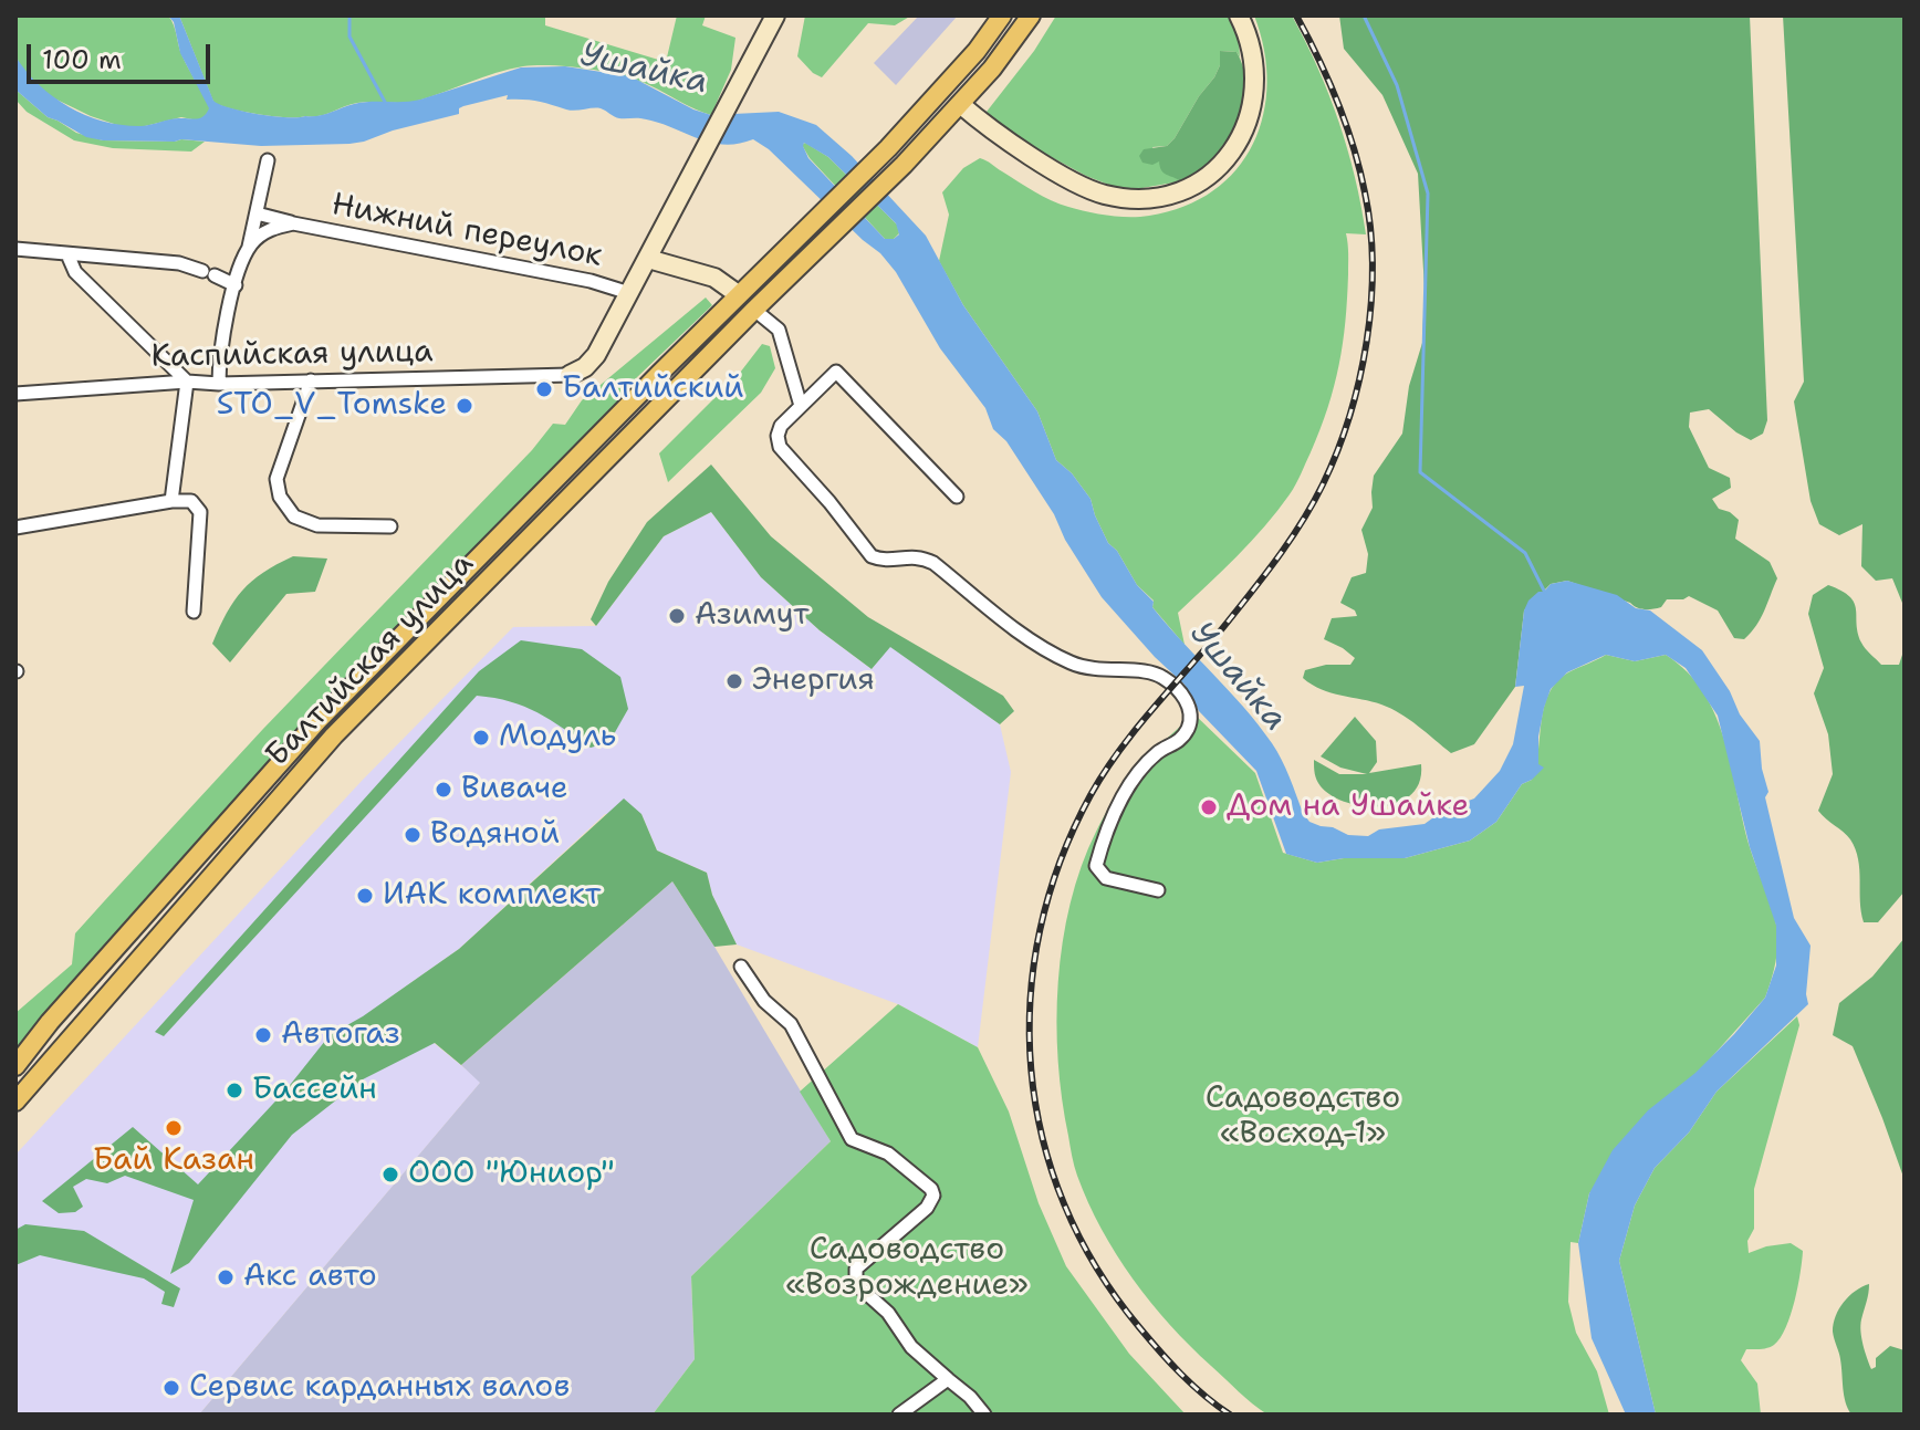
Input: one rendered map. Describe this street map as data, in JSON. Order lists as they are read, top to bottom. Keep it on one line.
{"streets":{"main road":["Балтийская улица"],"street":["Нижний переулок","Каспийская улица"]},"water":["Ушайка"],"parks":["Садоводство «Восход-1»","Садоводство «Возрождение»"],"places":["Балтийский","STO_V_Tomske","Азимут","Энергия","Модуль","Виваче","Дом на Ушайке","Водяной","ИАК комплект","Автогаз","Бассейн","Бай Казан","ООО \"Юниор\"","Акс авто","Сервис карданных валов"],"scale_bar":"100 m"}
